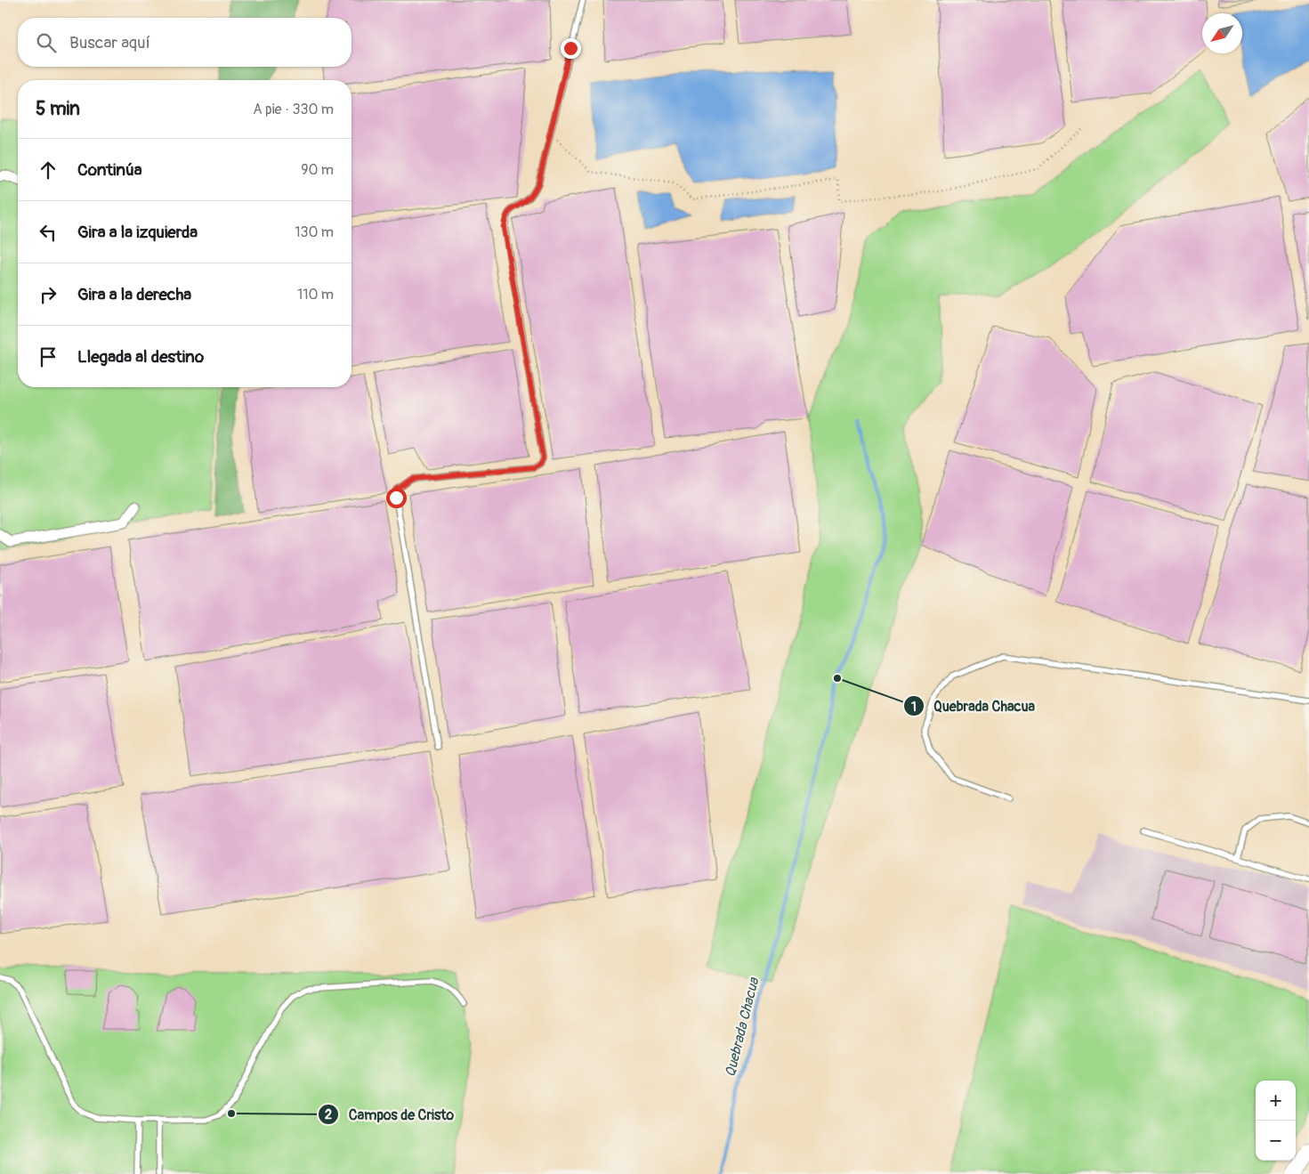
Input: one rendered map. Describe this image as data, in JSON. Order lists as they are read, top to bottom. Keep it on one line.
{"water":["Quebrada Chacua"],"places":["Quebrada Chacua","Campos de Cristo"],"north":"bottom left","page":{"search":"Buscar aquí","heading":["5 min","A pie · 330 m"],"list":[["Continúa","90 m"],["Gira a la izquierda","130 m"],["Gira a la derecha","110 m"],"Llegada al destino"],"map_buttons":["+","−"]}}
